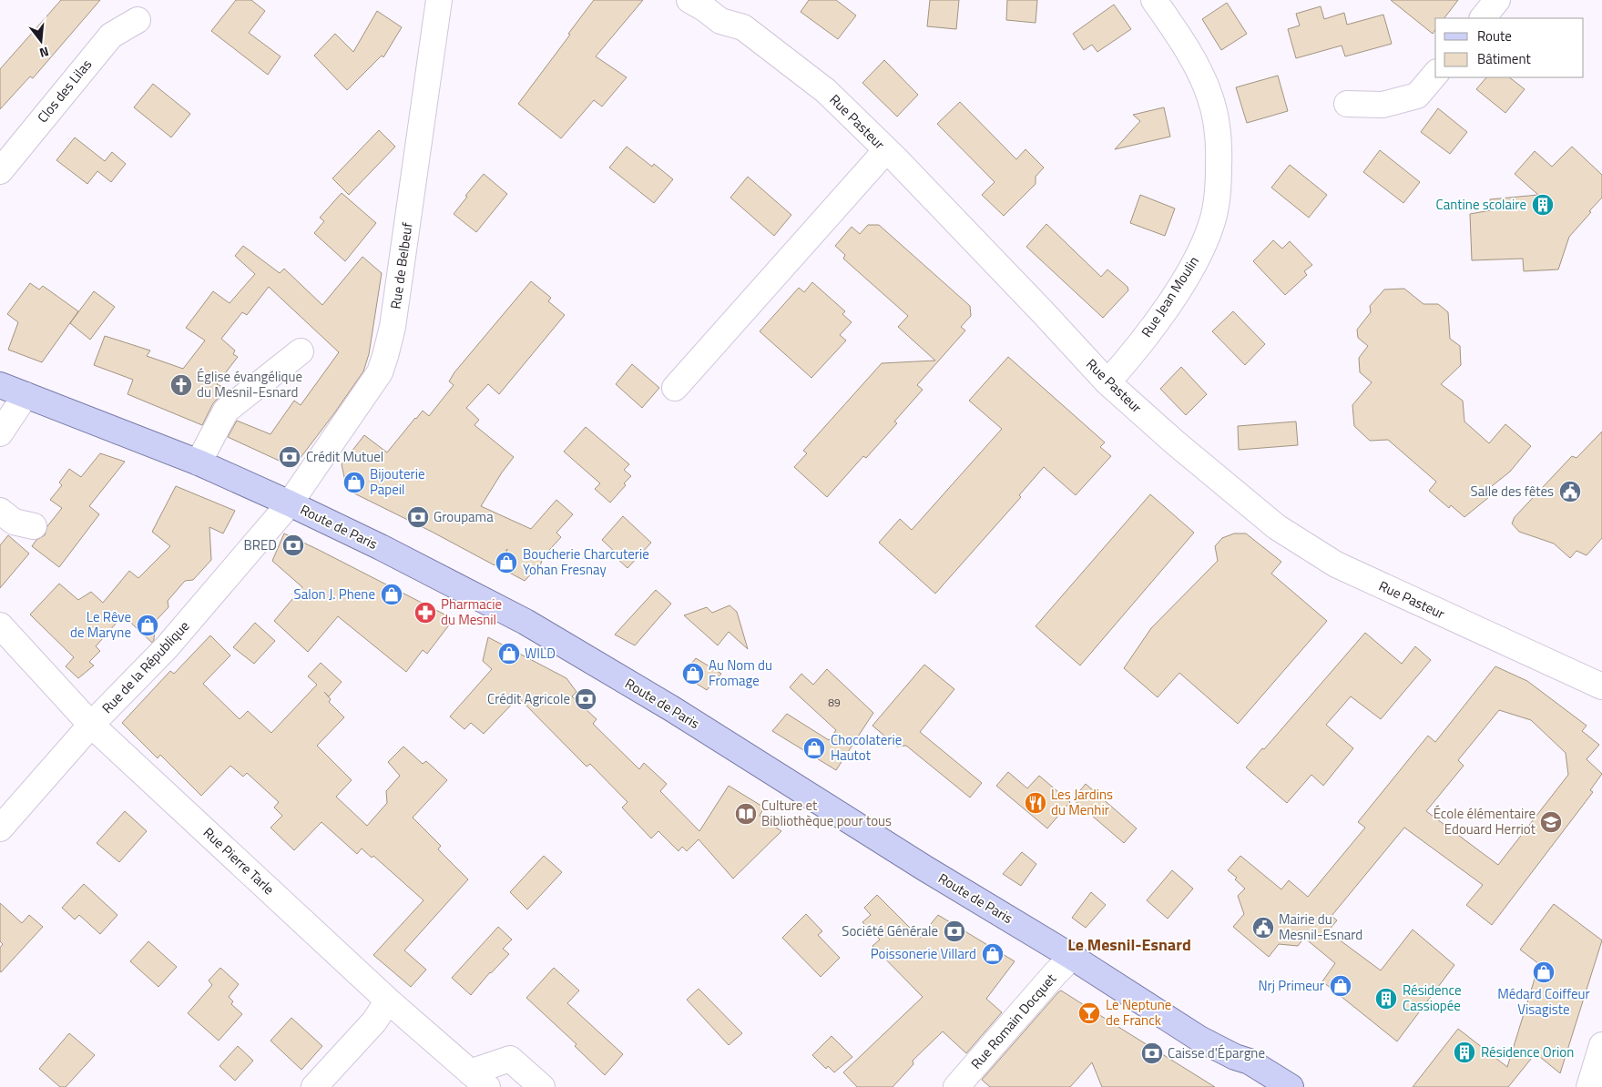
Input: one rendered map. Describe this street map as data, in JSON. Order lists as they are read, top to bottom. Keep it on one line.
{"streets":{"main road":["Route de Paris"],"street":["Clos des Lilas","Rue Pasteur","Rue de Belbeuf","Rue Jean Moulin","Rue de la République","Rue Pierre Tarle","Rue Romain Docquet"]},"crossings":[["Rue Pasteur","Rue Jean Moulin"],["Rue de Belbeuf","Route de Paris"],["Rue de Belbeuf","Rue de la République"],["Route de Paris","Rue de la République"],["Route de Paris","Rue Romain Docquet"],["Rue de la République","Rue Pierre Tarle"]],"districts":["Le Mesnil-Esnard"],"places":{"building":["Cantine scolaire","Résidence Cassiopée","Résidence Orion"],"church":["Église évangélique du Mesnil-Esnard"],"bank":["Crédit Mutuel","Groupama","BRED","Crédit Agricole","Société Générale","Caisse d'Épargne"],"shop":["Bijouterie Papeil","Boucherie Charcuterie Yohan Fresnay","Salon J. Phene","Le Rêve de Maryne","WILD","Au Nom du Fromage","Chocolaterie Hautot","Poissonerie Villard","Médard Coiffeur Visagiste","Nrj Primeur"],"public building":["Salle des fêtes","Mairie du Mesnil-Esnard"],"pharmacy":["Pharmacie du Mesnil"],"restaurant":["Les Jardins du Menhir"],"library":["Culture et Bibliothèque pour tous"],"school or university":["École élémentaire Edouard Herriot"],"bar":["Le Neptune de Franck"]},"house_numbers":["89"],"legend":["Route","Bâtiment"],"north":"bottom"}
